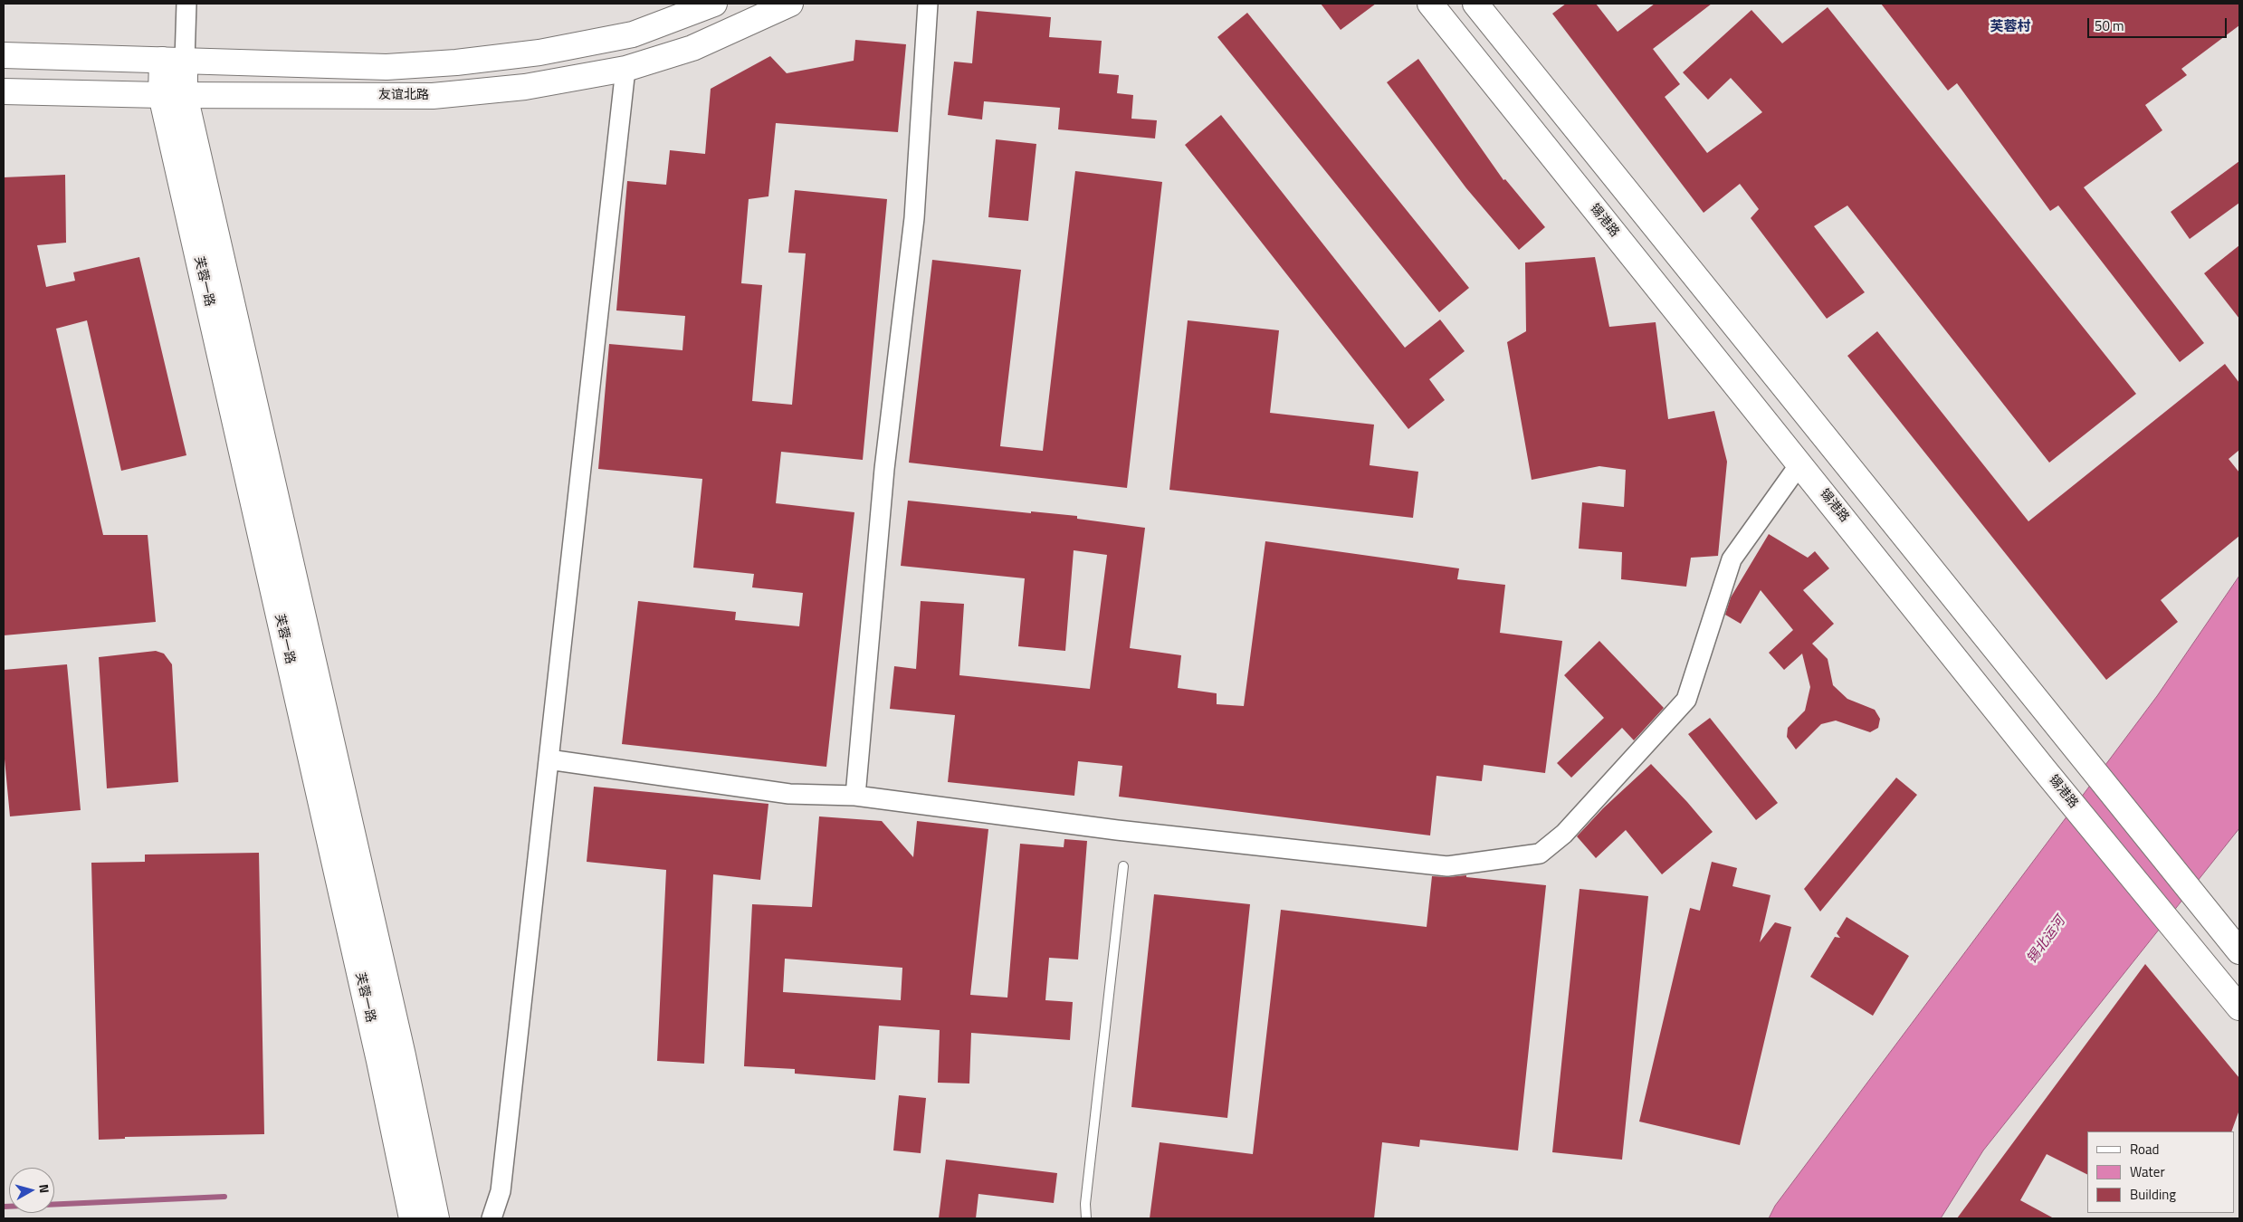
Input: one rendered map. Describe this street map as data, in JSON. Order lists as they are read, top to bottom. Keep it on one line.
{"streets":{"main road":["友谊北路","锡港路","芙蓉一路"]},"crossings":[["友谊北路","芙蓉一路"]],"districts":["芙蓉村"],"water":["锡北运河"],"legend":["Road","Water","Building"],"scale_bar":"50 m","north":"right"}
